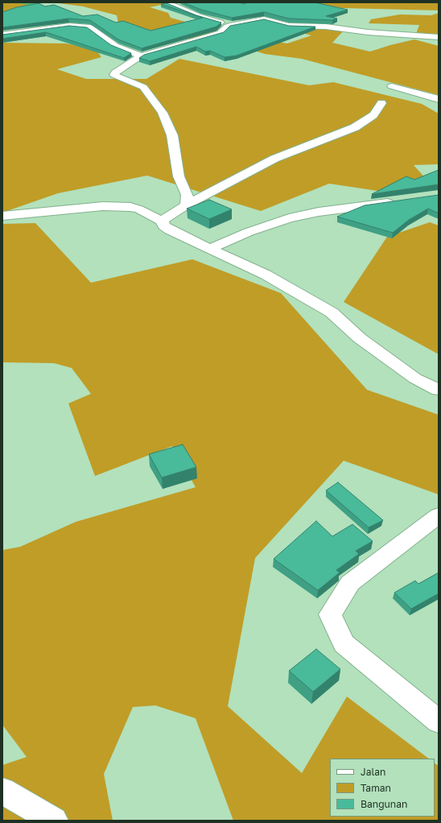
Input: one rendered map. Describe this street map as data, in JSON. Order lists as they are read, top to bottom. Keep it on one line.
{"legend":["Jalan","Taman","Bangunan"]}
